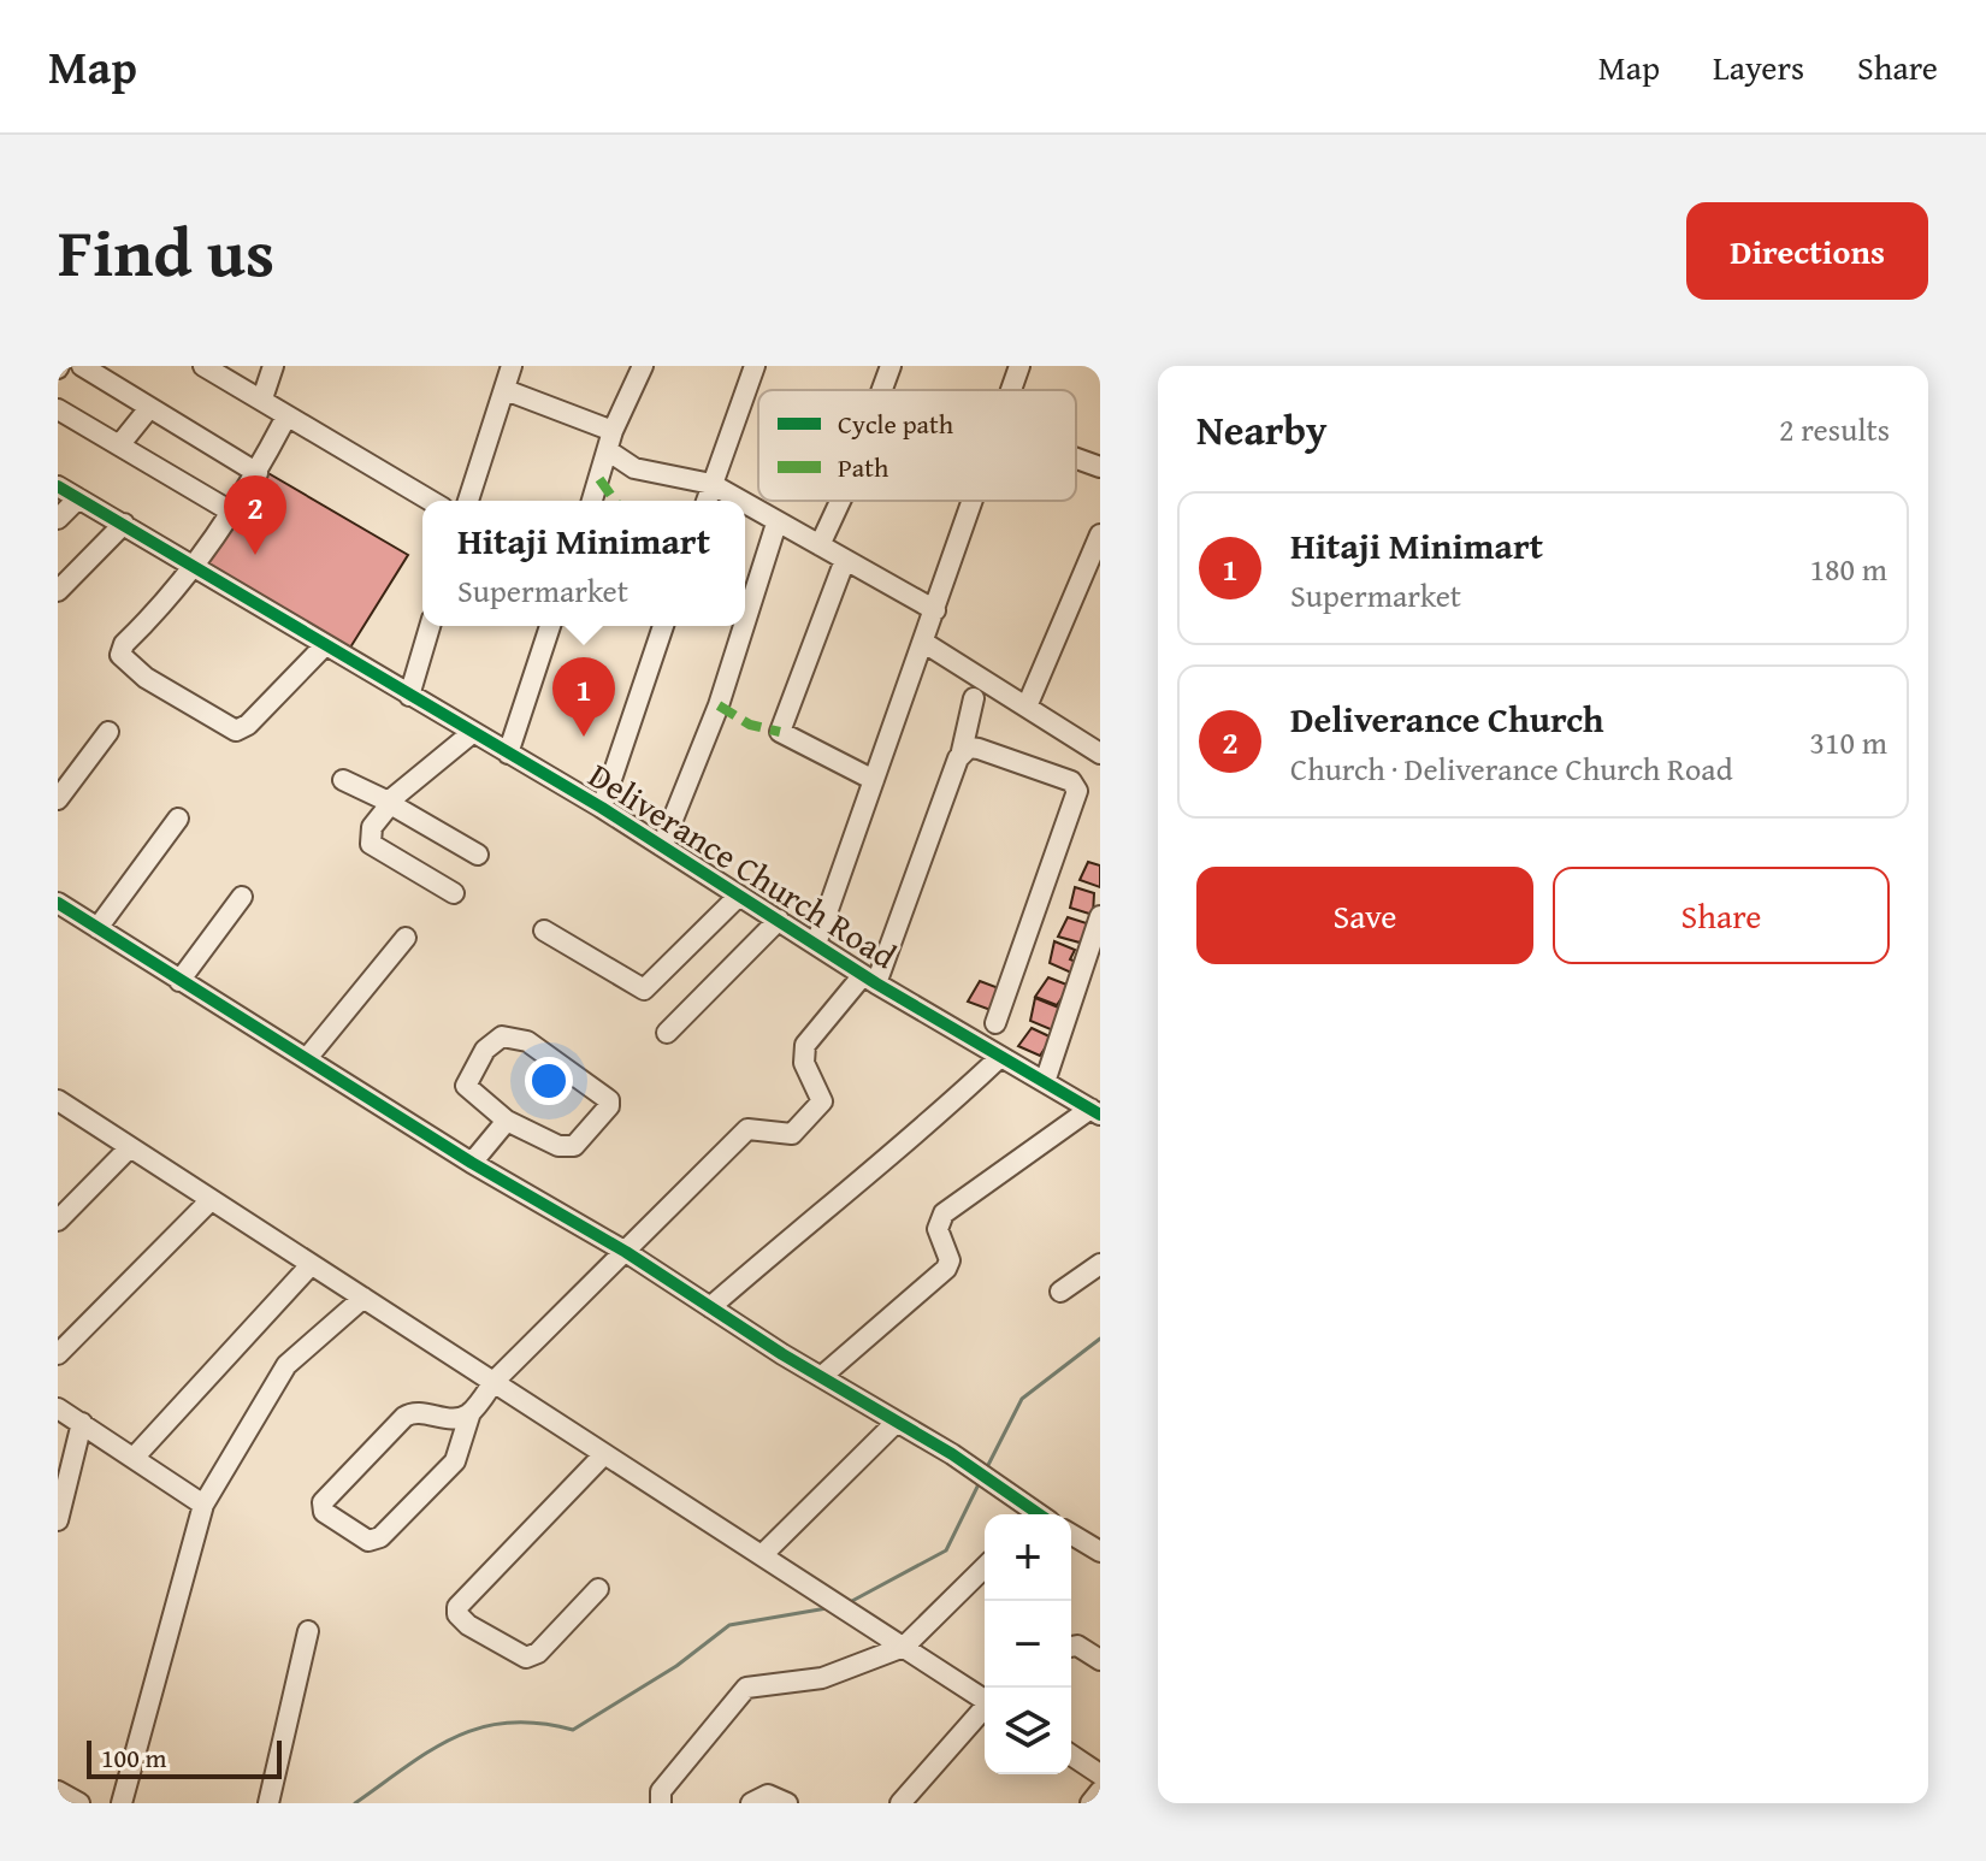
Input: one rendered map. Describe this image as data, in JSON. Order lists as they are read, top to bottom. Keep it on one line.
{"streets":{"street":["Deliverance Church Road"]},"legend":["Cycle path","Path"],"scale_bar":"100 m","page":{"header":"Map","nav":["Map","Layers","Share"],"title":"Find us","buttons":["Directions",["Save","Share"]],"heading":["Nearby","2 results"],"pins":["2","1"],"list":[{"mark":"1","name":"Hitaji Minimart","note":"Supermarket","value":"180 m"},{"mark":"2","name":"Deliverance Church","note":"Church · Deliverance Church Road","value":"310 m"}],"popup":["Hitaji Minimart","Supermarket"],"map_buttons":["+","−"],"scale":"100 m"}}
